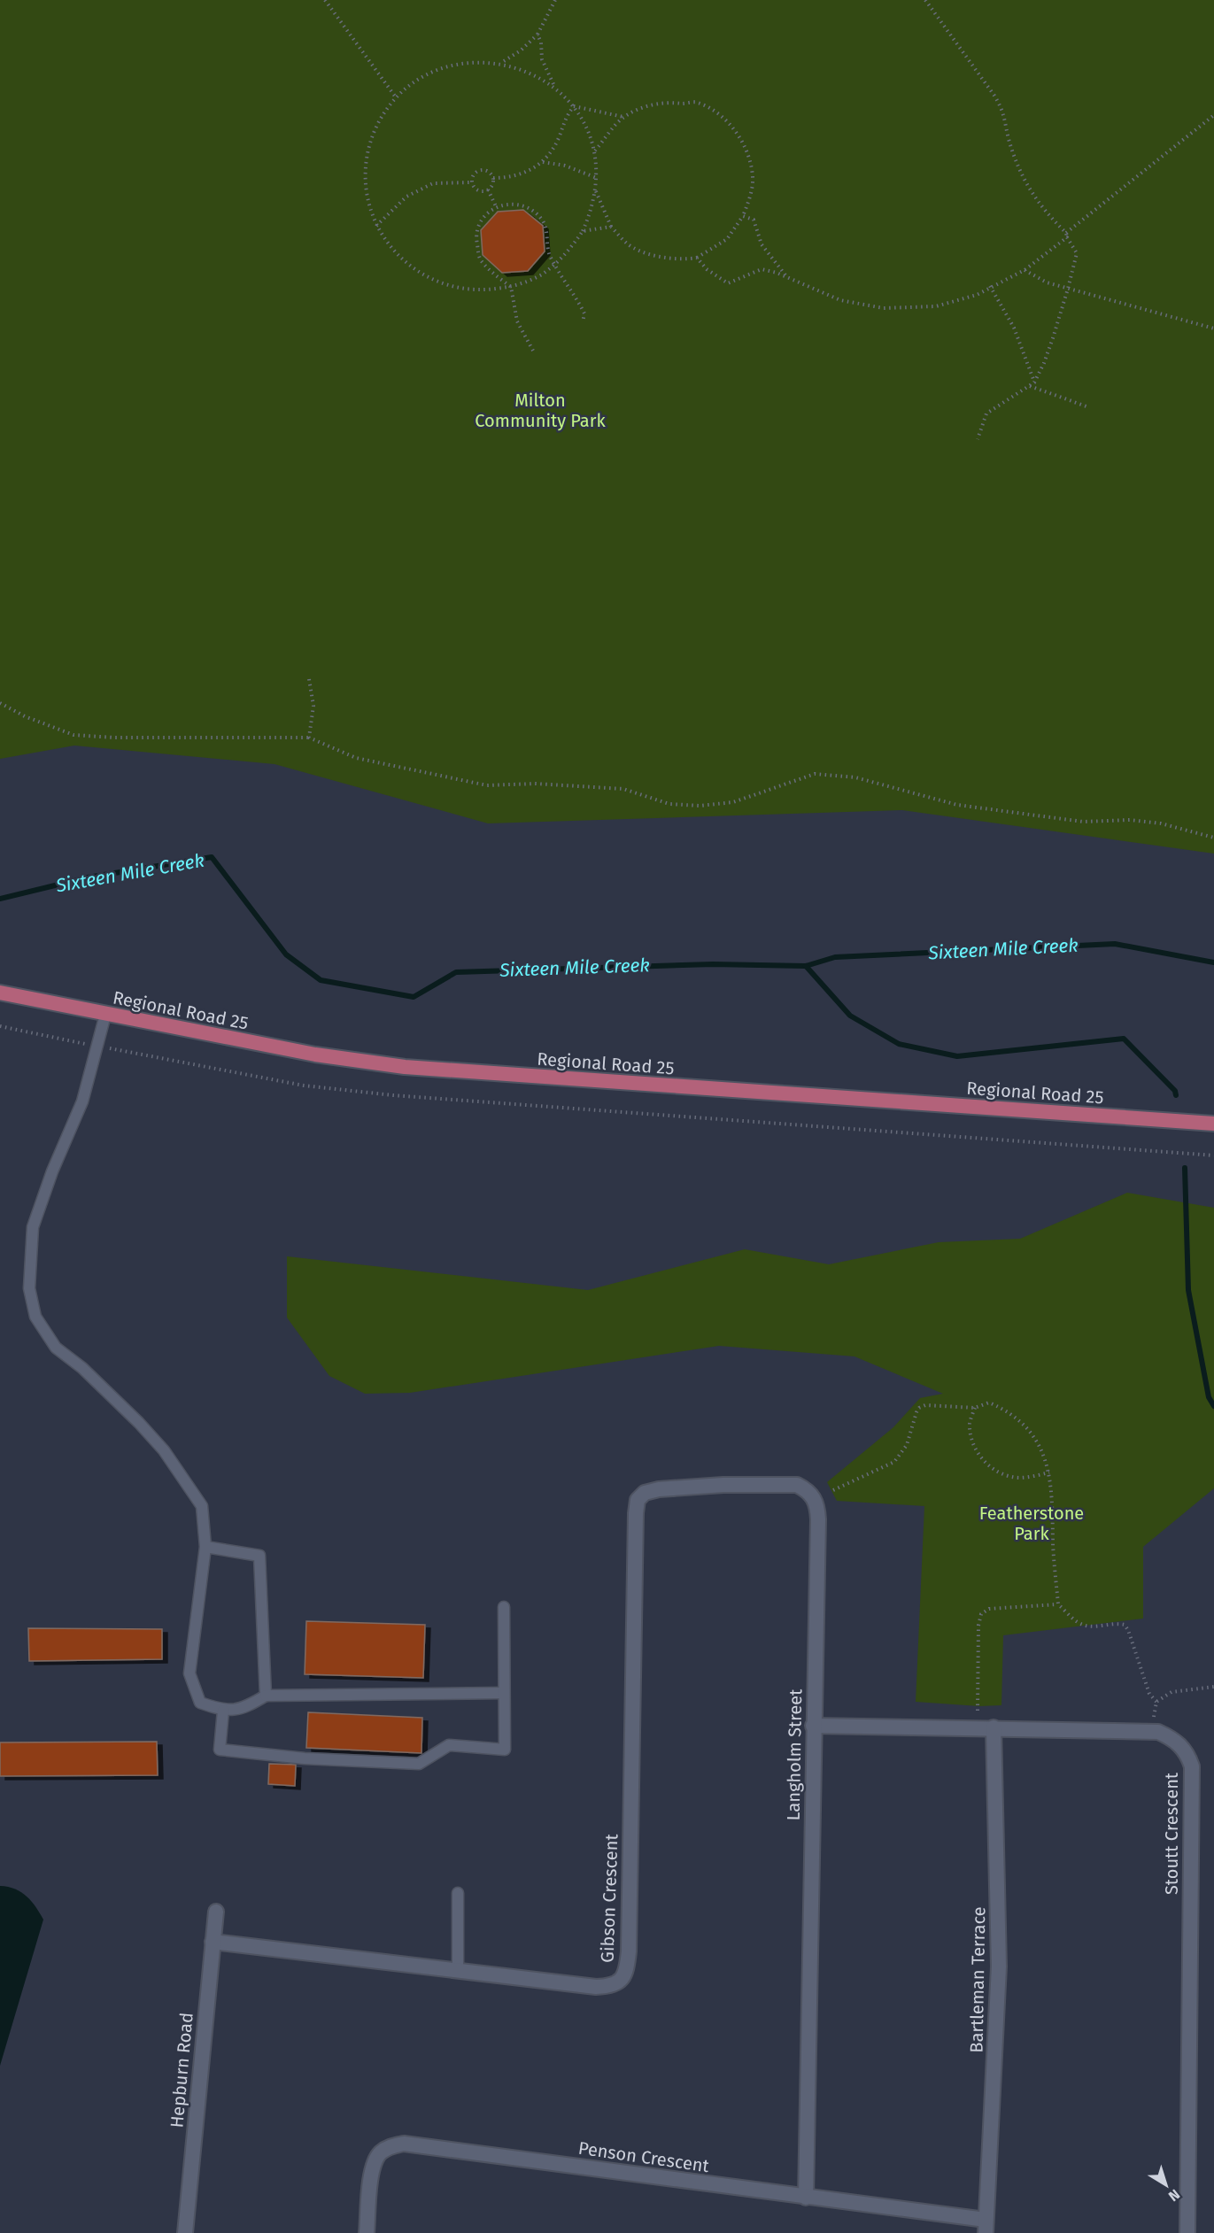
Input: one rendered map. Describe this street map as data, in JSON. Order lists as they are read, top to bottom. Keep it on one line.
{"streets":{"main road":["Regional Road 25"],"street":["Langholm Street","Stoutt Crescent","Gibson Crescent","Bartleman Terrace","Hepburn Road","Penson Crescent"]},"crossings":[["Langholm Street","Stoutt Crescent"],["Langholm Street","Gibson Crescent"],["Langholm Street","Penson Crescent"],["Stoutt Crescent","Bartleman Terrace"],["Gibson Crescent","Hepburn Road"],["Bartleman Terrace","Penson Crescent"]],"water":["Sixteen Mile Creek"],"parks":["Milton Community Park","Featherstone Park"],"north":"bottom right"}
